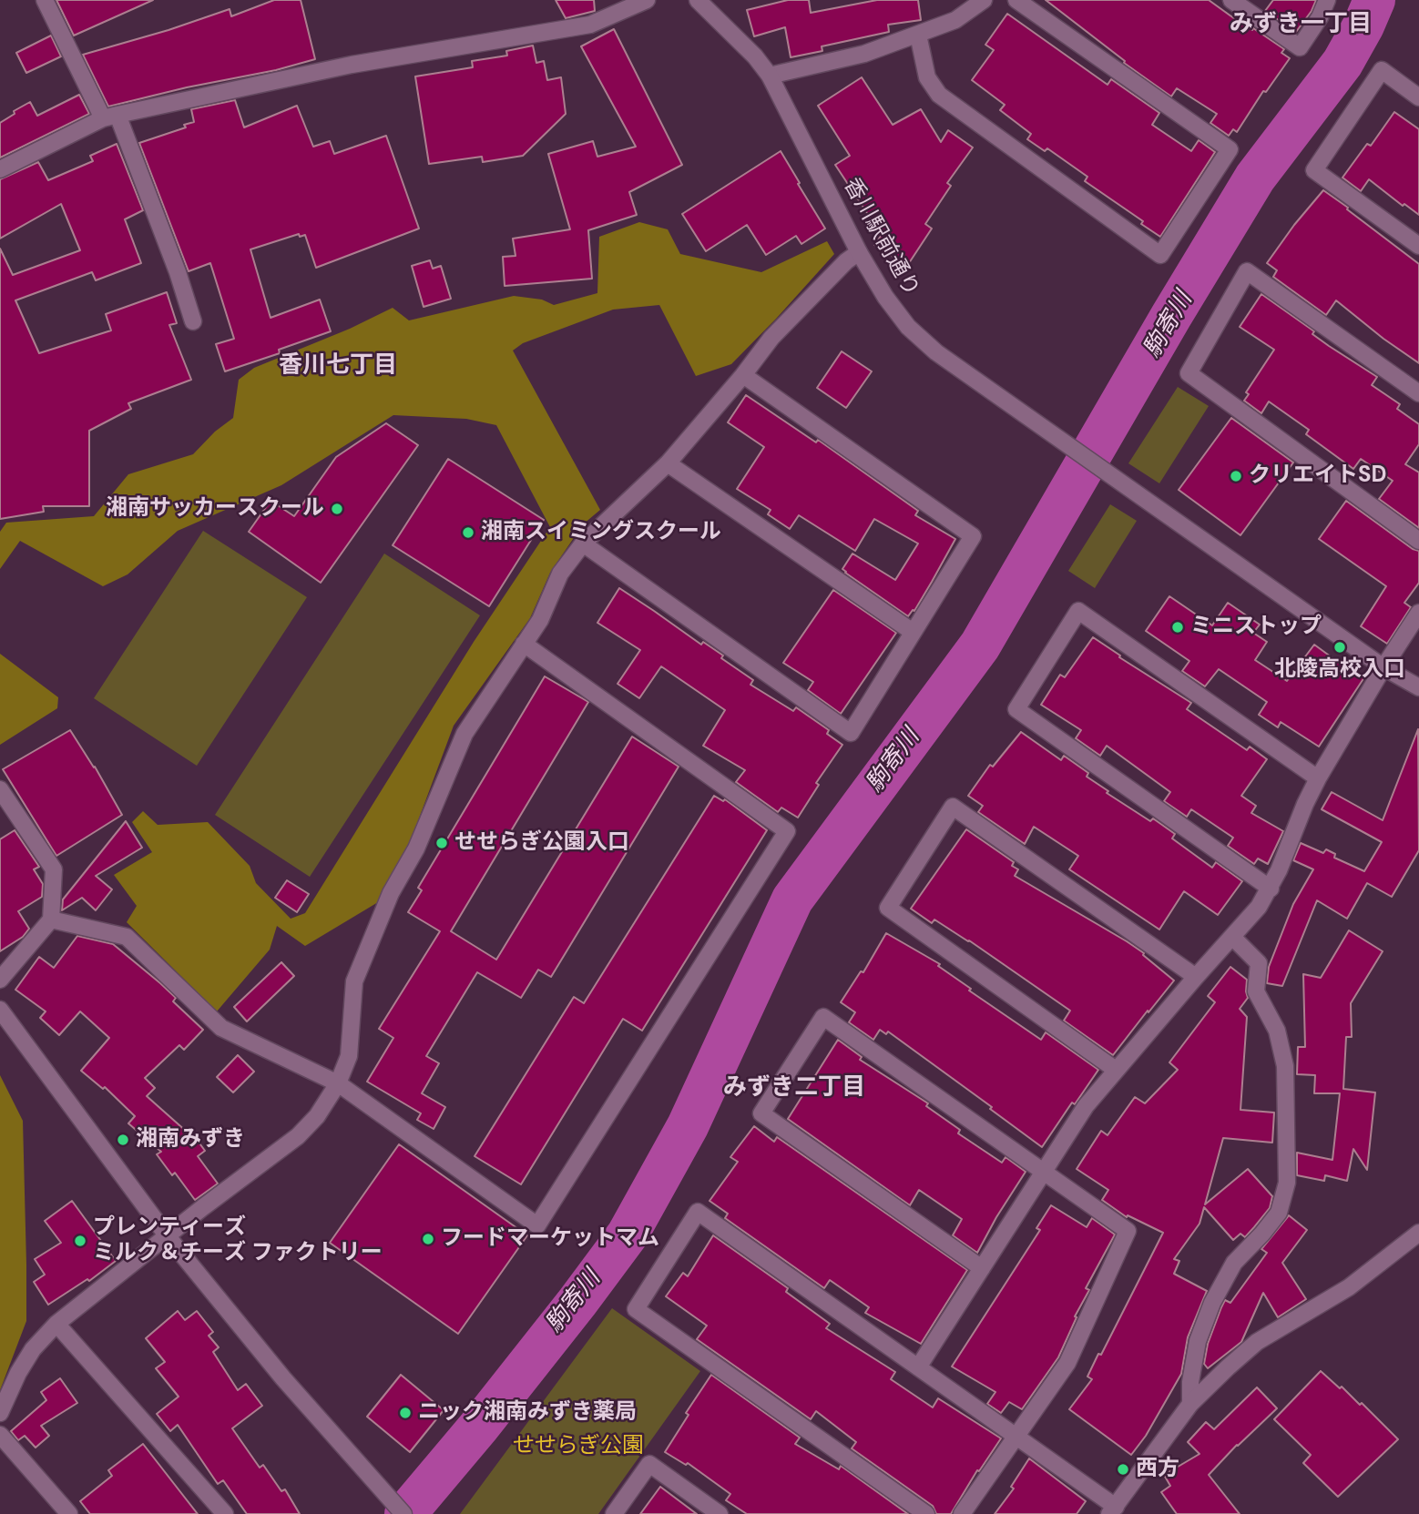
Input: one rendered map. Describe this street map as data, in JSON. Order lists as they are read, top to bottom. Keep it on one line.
{"streets":{"street":["香川駅前通り"]},"districts":["みずき一丁目","香川七丁目","みずき二丁目"],"water":["駒寄川"],"parks":["せせらぎ公園"],"places":["クリエイトSD","湘南サッカースクール","湘南スイミングスクール","ミニストップ","北陵高校入口","せせらぎ公園入口","湘南みずき","フードマーケットマム","プレンティーズ ミルク＆チーズ ファクトリー","ニック湘南みずき薬局","西方"]}
